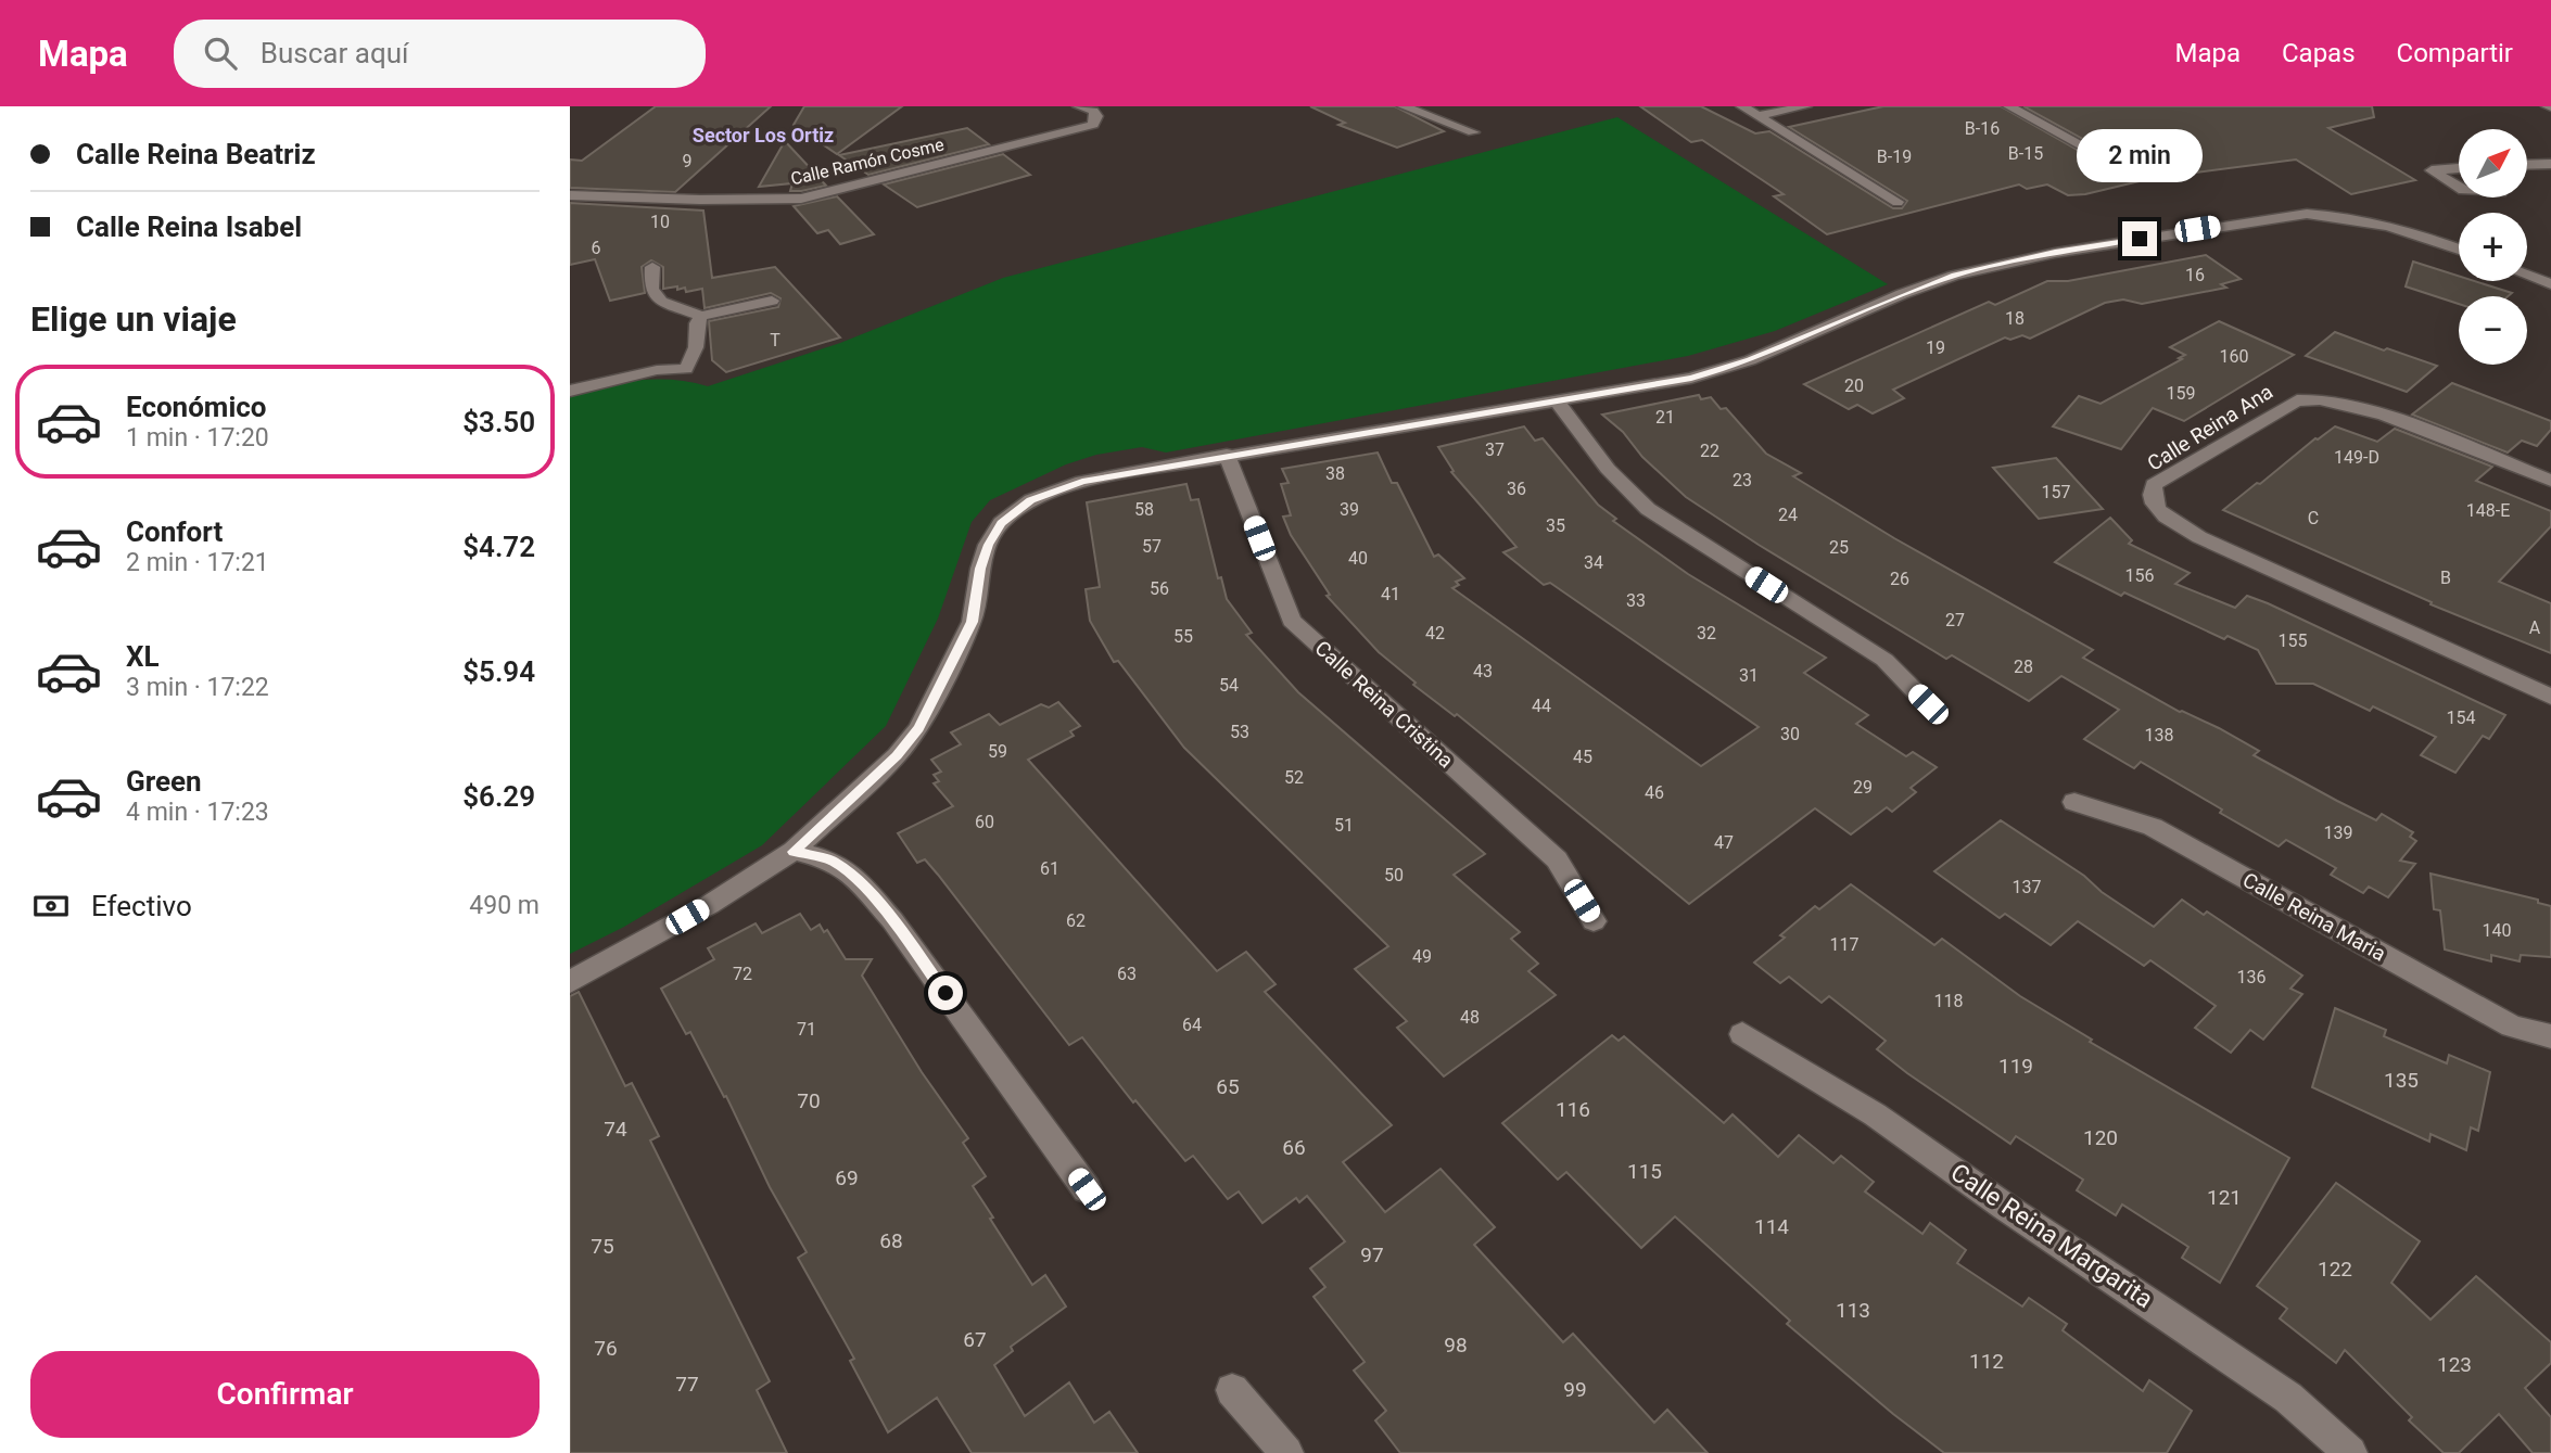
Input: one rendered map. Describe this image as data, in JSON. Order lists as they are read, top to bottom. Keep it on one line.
{"streets":{"street":["Calle Ramón Cosme","Calle Reina Ana","Calle Reina Cristina","Calle Reina Maria","Calle Reina Margarita"]},"districts":["Sector Los Ortiz"],"house_numbers":["B-16","B-15","B-19","9","10","6","16","18","T","19","160","20","159","21","37","22","149-D","38","23","36","157","58","39","148-E","24","C","35","57","25","40","34","156","B","26","56","41","33","27","A","42","32","55","155","28","43","31","54","44","154","53","30","138","59","45","52","29","46","60","51","139","47","61","50","137","62","140","117","49","72","63","136","118","48","64","71","119","135","65","70","116","74","120","66","115","69","121","114","68","75","97","122","113","67","98","76","112","123","77","99"],"north":"top right","page":{"header":"Mapa","search":"Buscar aquí","nav":["Mapa","Capas","Compartir"],"banner":["Calle Reina Beatriz","Calle Reina Isabel"],"map_buttons":["+","−"],"bubble":"2 min","heading":"Elige un viaje","list":[{"name":"Económico","note":"1 min · 17:20","value":"$3.50"},{"name":"Confort","note":"2 min · 17:21","value":"$4.72"},{"name":"XL","note":"3 min · 17:22","value":"$5.94"},{"name":"Green","note":"4 min · 17:23","value":"$6.29"}],"pay":["Efectivo","490 m"],"buttons":"Confirmar"}}
